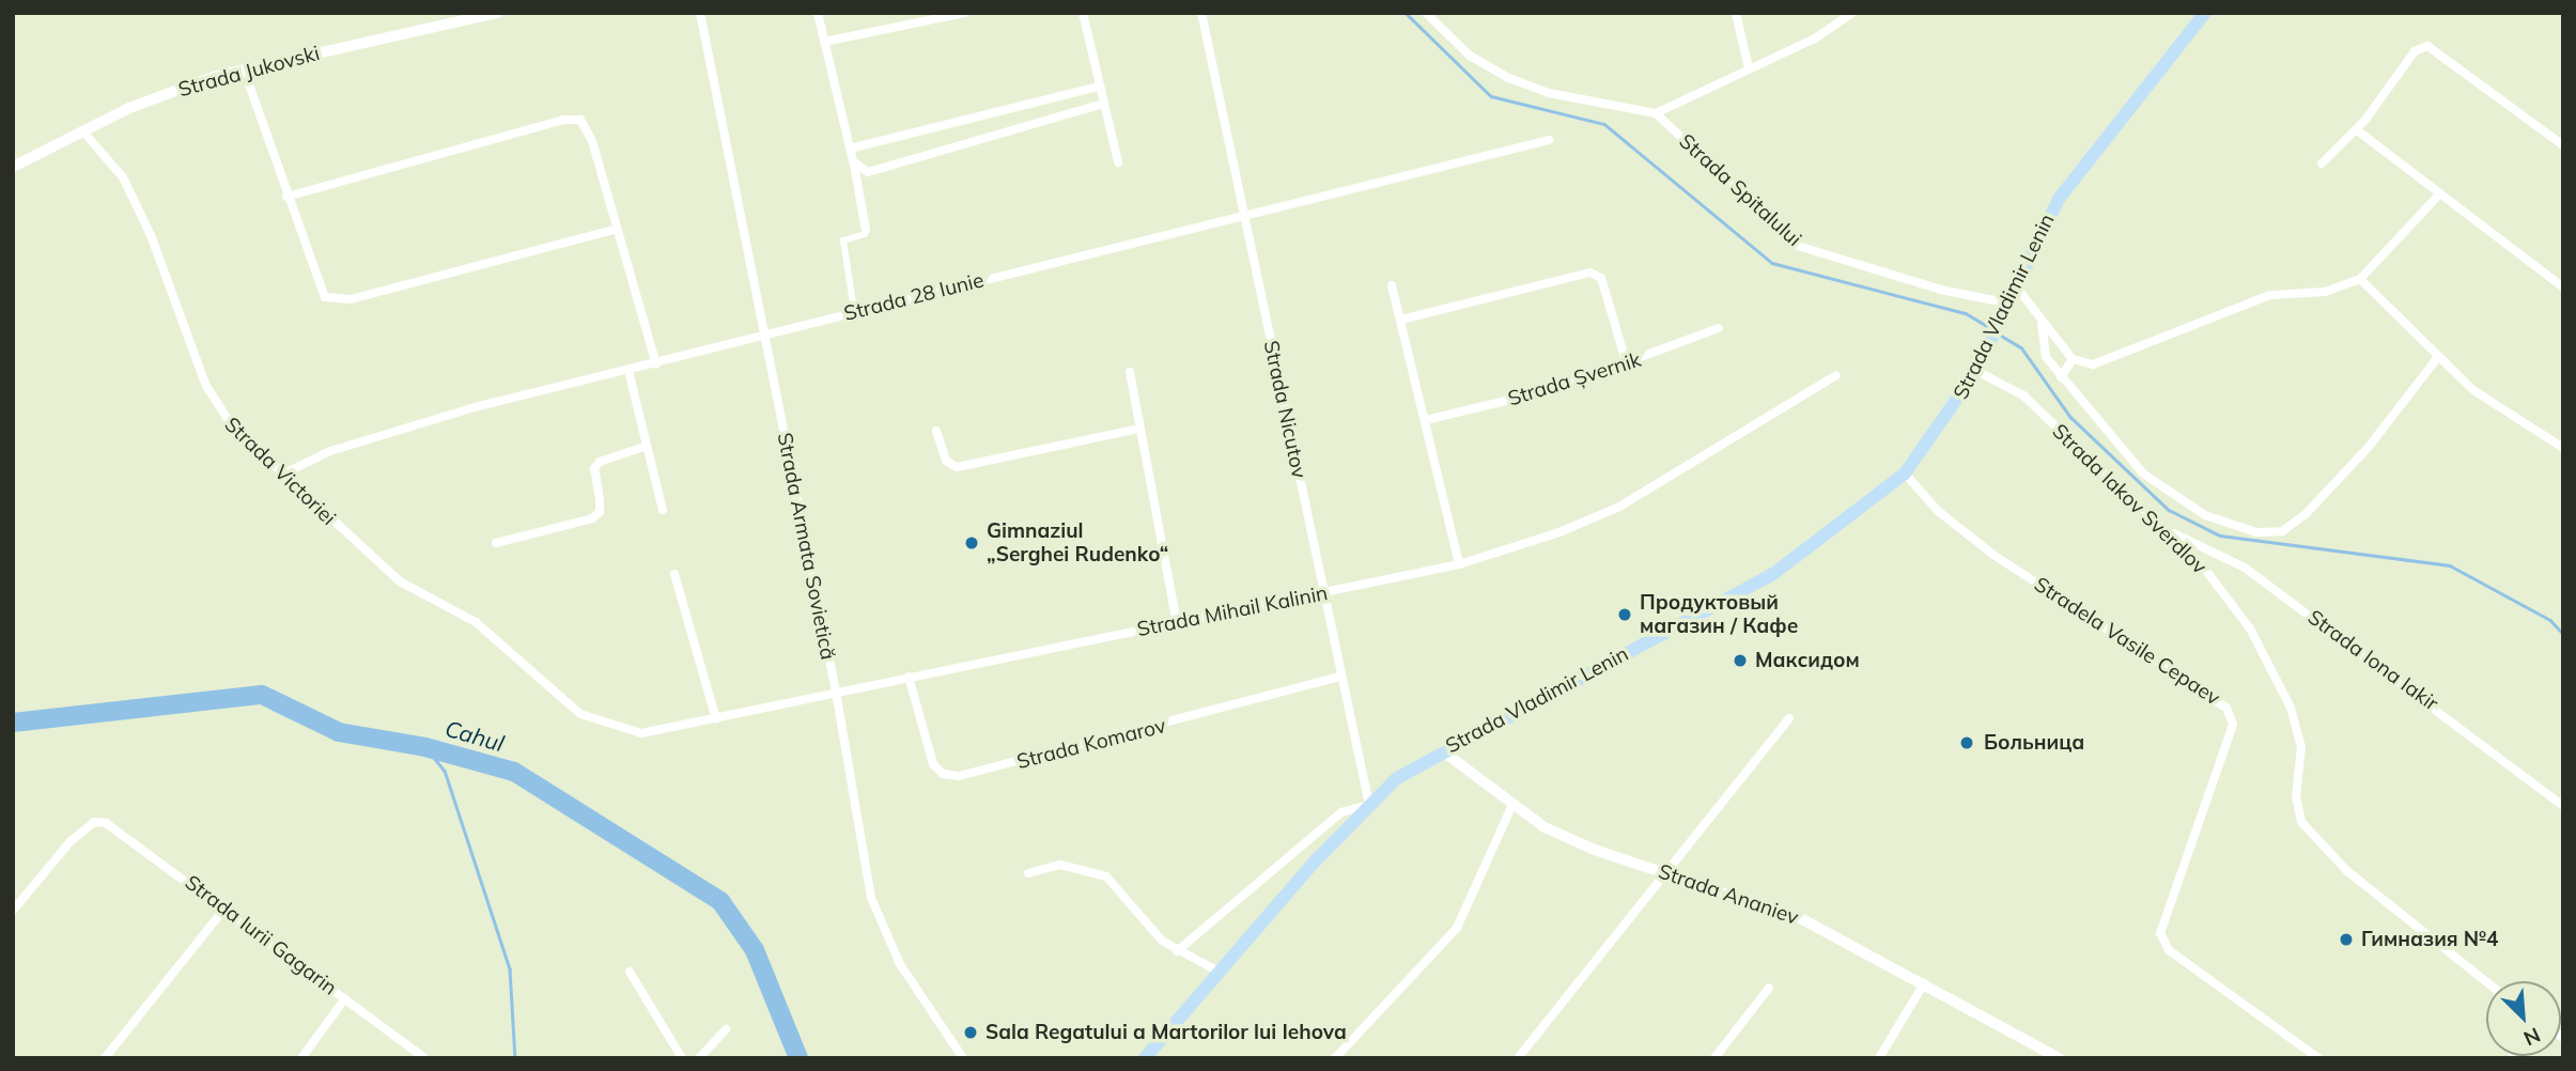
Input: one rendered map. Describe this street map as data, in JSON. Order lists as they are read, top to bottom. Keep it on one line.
{"streets":{"main road":["Strada Jukovski","Strada Vladimir Lenin"],"street":["Strada Spitalului","Strada 28 Iunie","Strada Șvernik","Strada Nicutov","Strada Victoriei","Strada Iakov Sverdlov","Strada Armata Sovietică","Strada Mihail Kalinin","Stradela Vasile Cepaev","Strada Iona Iakir","Strada Komarov","Strada Ananiev","Strada Iurii Gagarin"]},"crossings":[["Strada Jukovski","Strada Victoriei"],["Strada Spitalului","Strada Vladimir Lenin"],["Strada 28 Iunie","Strada Nicutov"],["Strada 28 Iunie","Strada Victoriei"],["Strada 28 Iunie","Strada Armata Sovietică"],["Strada Vladimir Lenin","Strada Nicutov"],["Strada Vladimir Lenin","Strada Iakov Sverdlov"],["Strada Vladimir Lenin","Stradela Vasile Cepaev"],["Strada Vladimir Lenin","Strada Ananiev"],["Strada Nicutov","Strada Mihail Kalinin"],["Strada Nicutov","Strada Komarov"],["Strada Victoriei","Strada Mihail Kalinin"],["Strada Iakov Sverdlov","Strada Iona Iakir"],["Strada Armata Sovietică","Strada Mihail Kalinin"],["Strada Mihail Kalinin","Strada Komarov"]],"water":["Cahul"],"places":["Gimnaziul „Serghei Rudenko“","Продуктовый магазин / Кафе","Максидом","Больница","Гимназия №4","Sala Regatului a Martorilor lui Iehova"],"north":"bottom right"}
